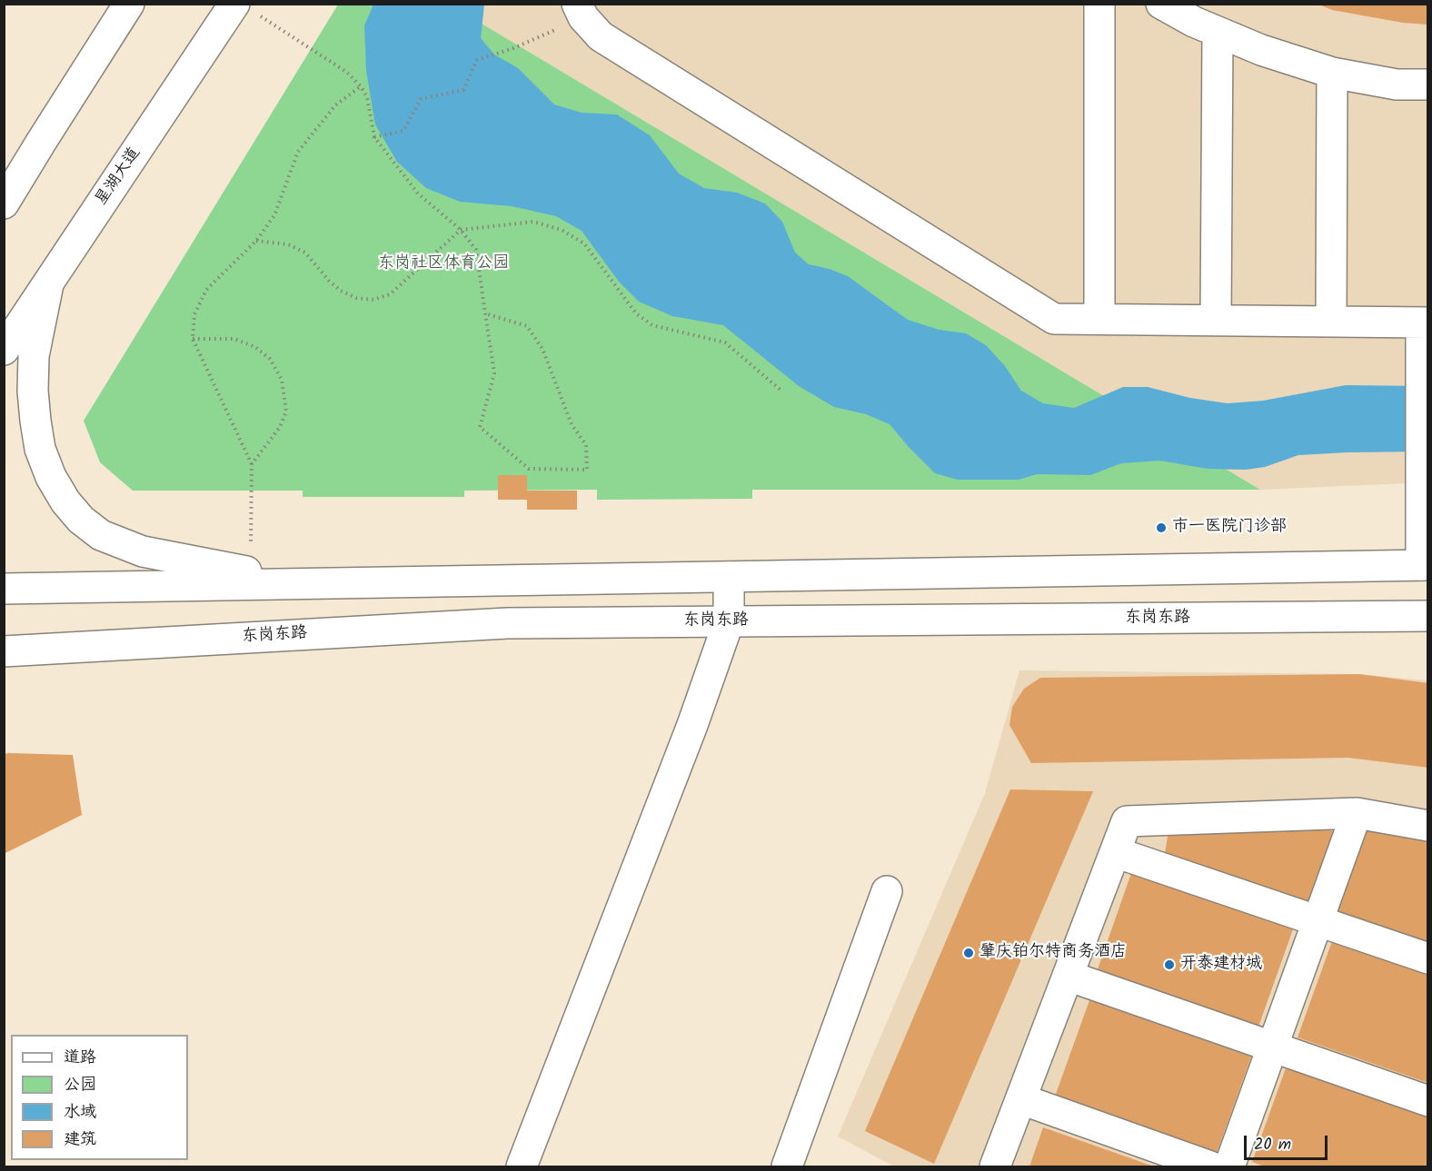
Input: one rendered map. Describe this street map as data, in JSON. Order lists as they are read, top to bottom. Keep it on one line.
{"streets":{"main road":["星湖大道","东岗东路"]},"parks":["东岗社区体育公园"],"places":["市一医院门诊部","肇庆铂尔特商务酒店","开泰建材城"],"legend":["道路","公园","水域","建筑"],"scale_bar":"20 m"}
